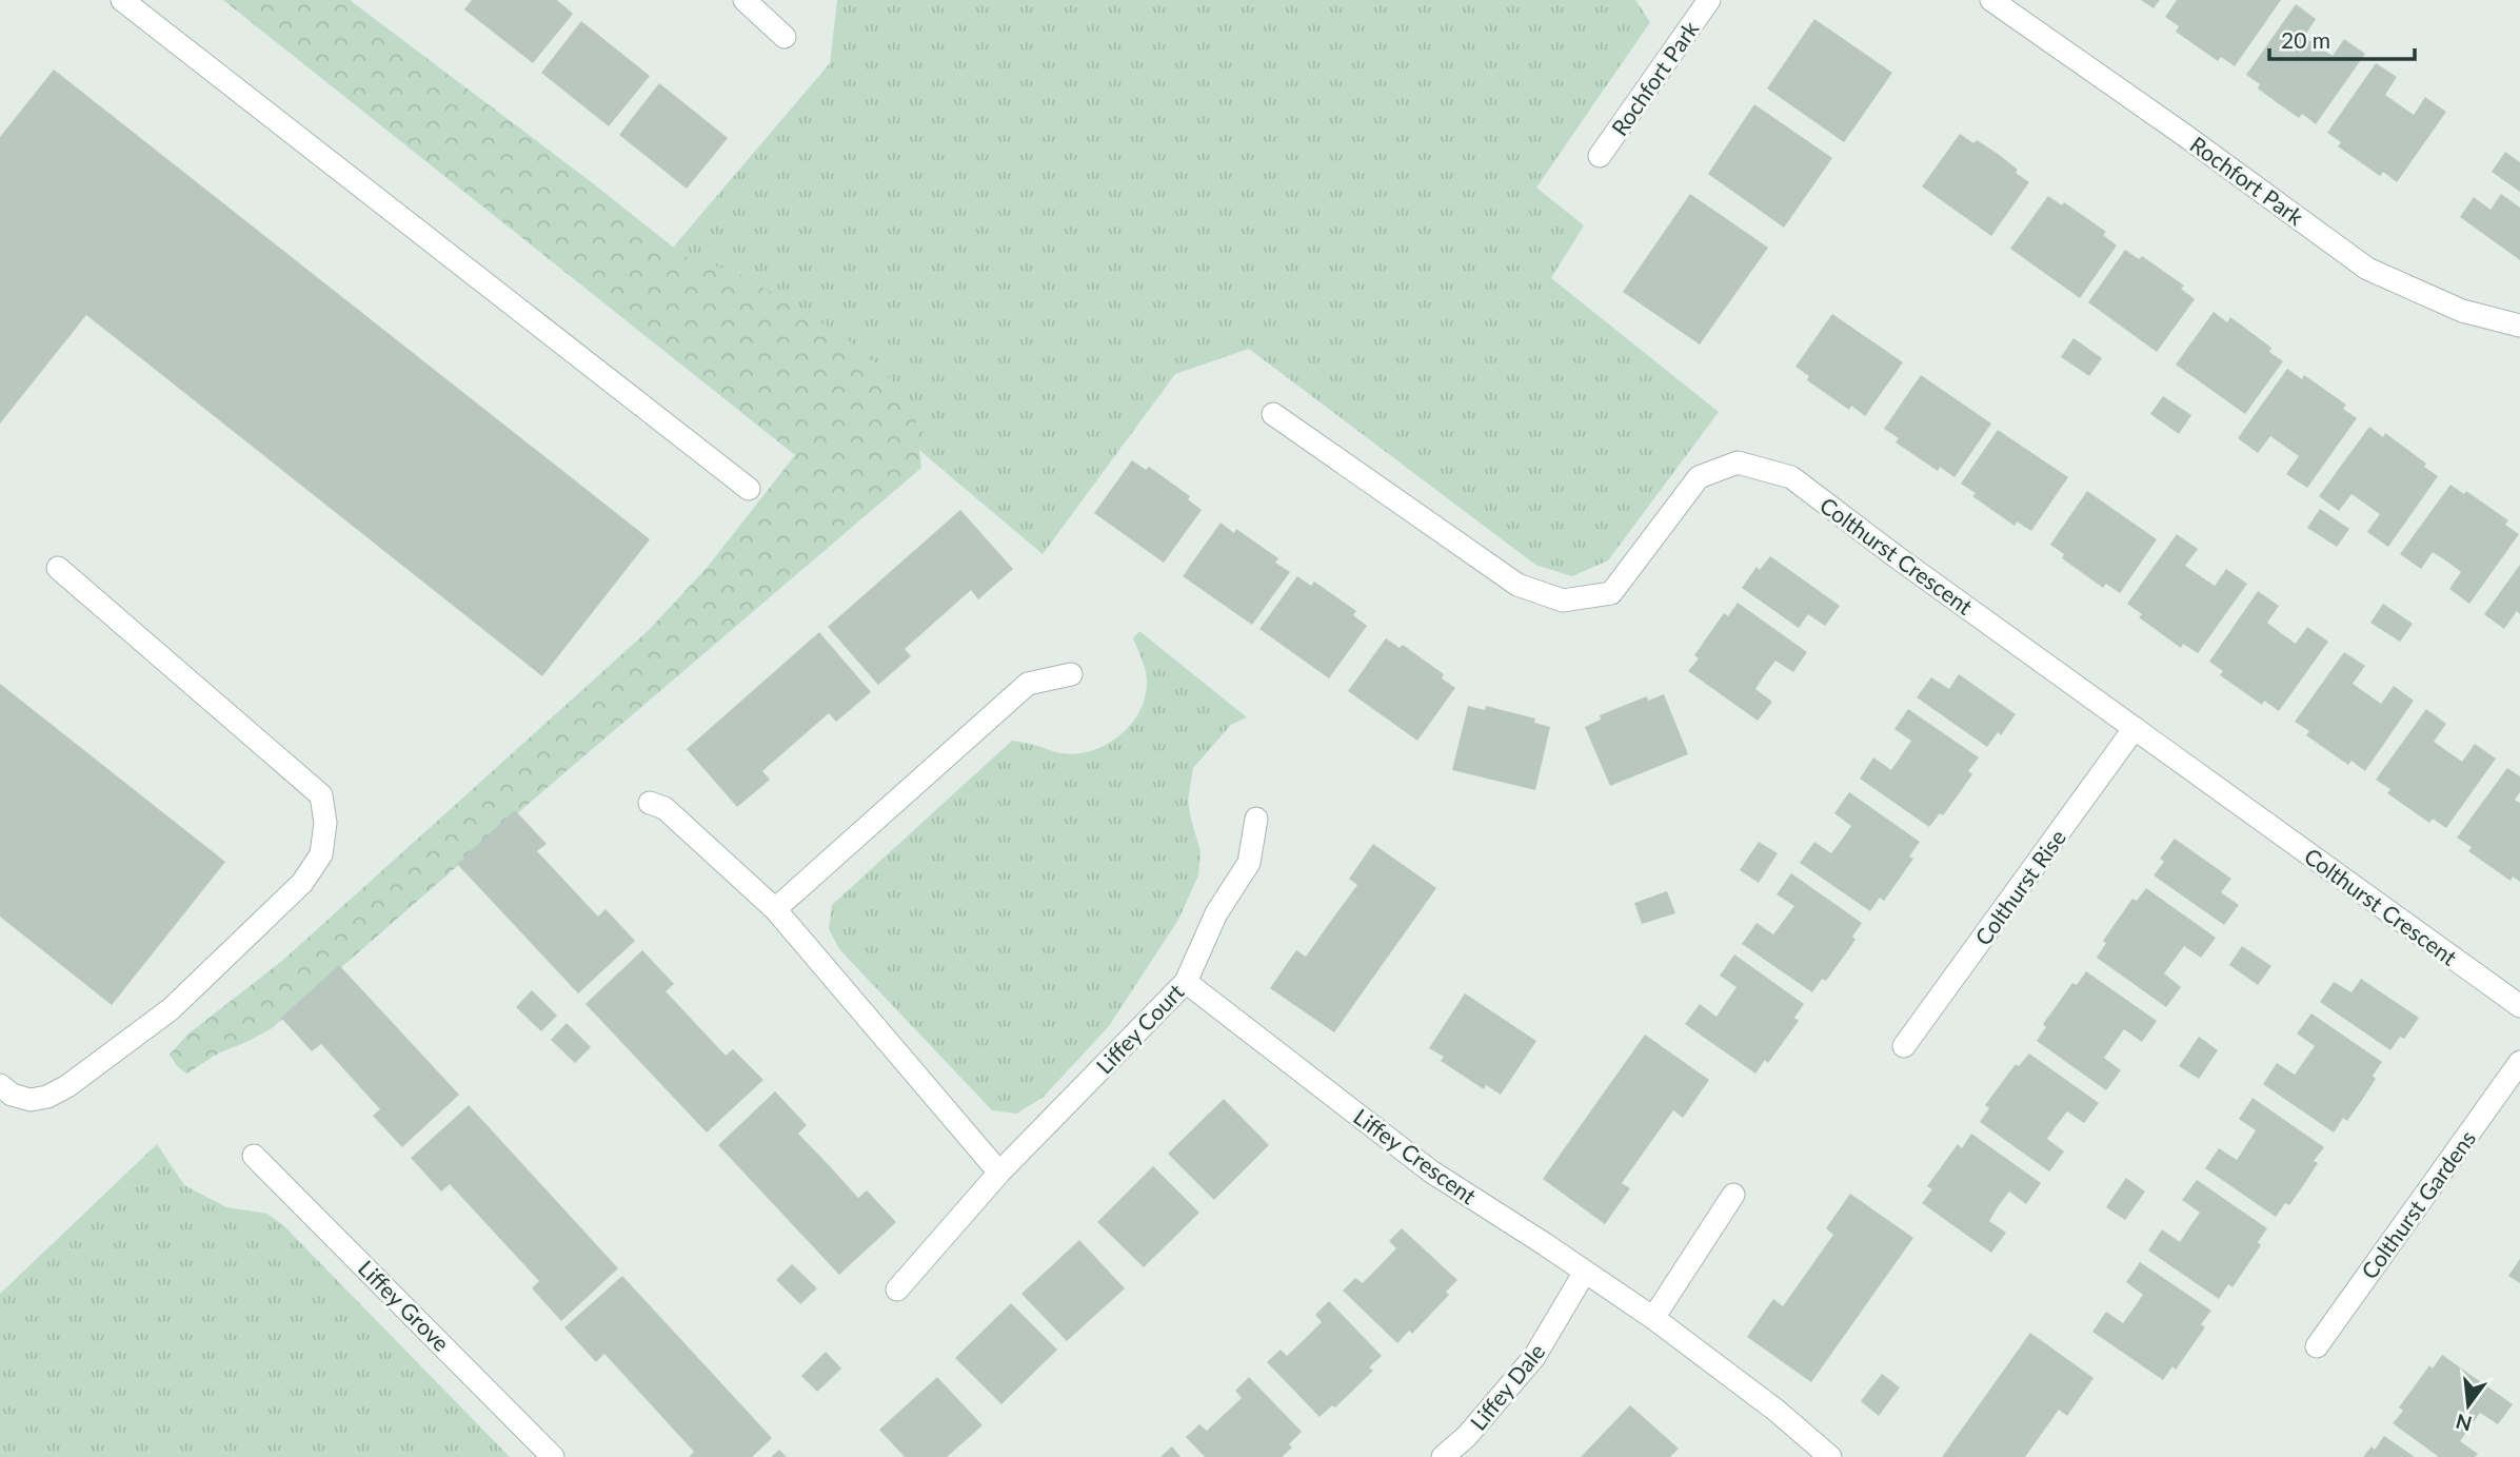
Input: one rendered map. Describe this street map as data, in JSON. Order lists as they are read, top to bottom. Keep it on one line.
{"streets":{"street":["Rochfort Park","Colthurst Crescent","Colthurst Rise","Liffey Court","Liffey Crescent","Colthurst Gardens","Liffey Grove","Liffey Dale"]},"crossings":[["Colthurst Crescent","Colthurst Rise"],["Liffey Court","Liffey Crescent"],["Liffey Crescent","Liffey Dale"]],"scale_bar":"20 m","north":"bottom"}
